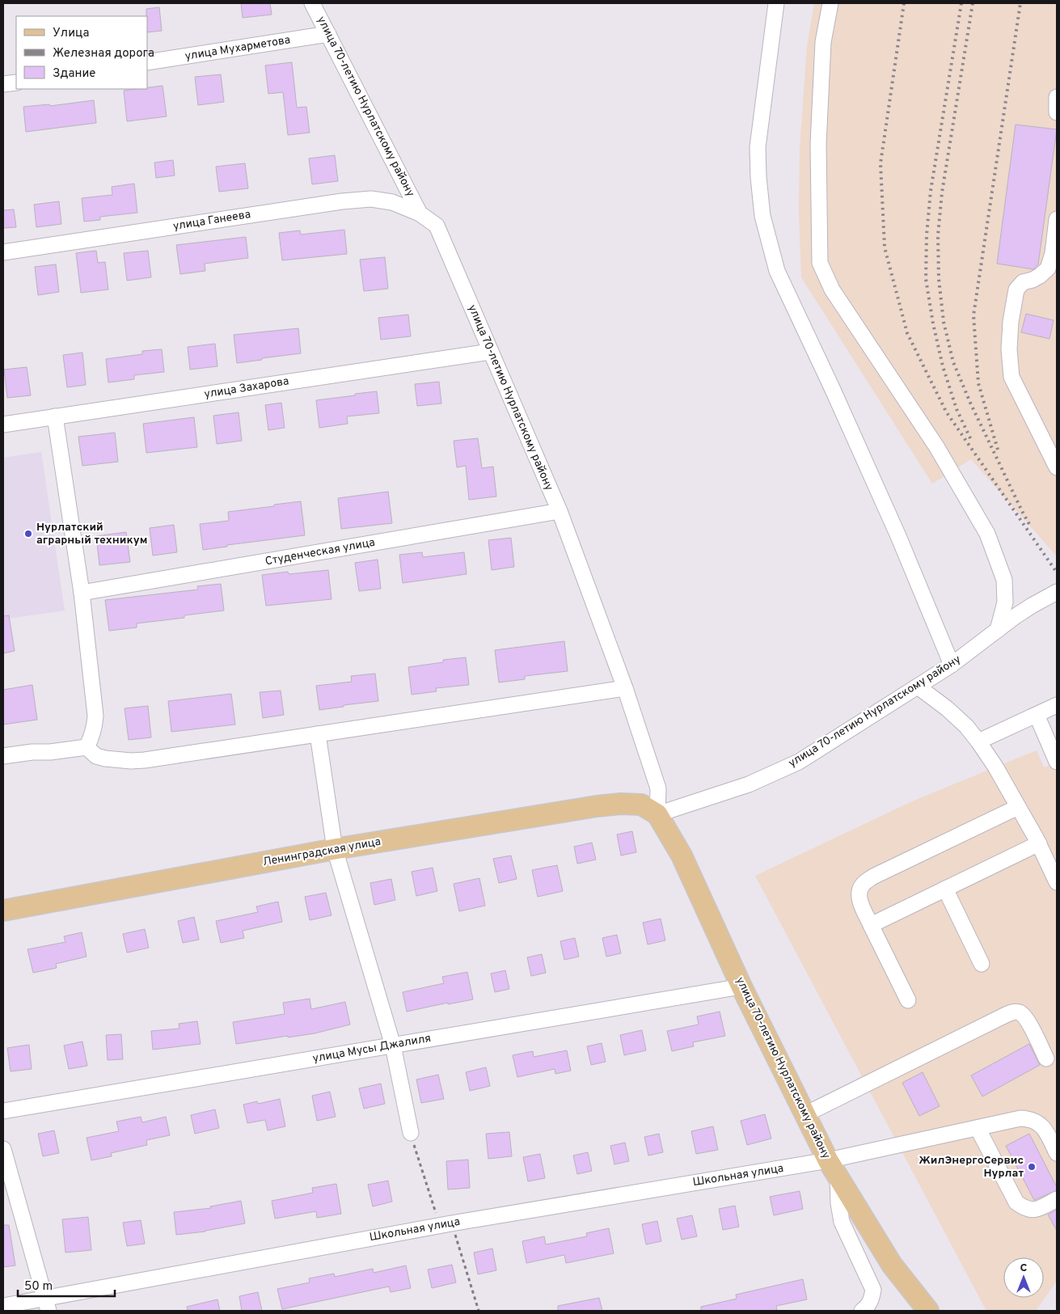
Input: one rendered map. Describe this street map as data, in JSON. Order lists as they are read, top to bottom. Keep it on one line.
{"streets":{"main road":["улица 70-летию Нурлатскому району","Ленинградская улица"],"street":["улица Мухарметова","улица Ганеева","улица Захарова","Студенческая улица","улица Мусы Джалиля","Школьная улица"]},"crossings":[["улица Мухарметова","улица 70-летию Нурлатскому району"],["улица 70-летию Нурлатскому району","улица Ганеева"],["улица 70-летию Нурлатскому району","улица Захарова"],["улица 70-летию Нурлатскому району","Студенческая улица"],["улица 70-летию Нурлатскому району","Ленинградская улица"],["улица 70-летию Нурлатскому району","улица Мусы Джалиля"],["улица 70-летию Нурлатскому району","Школьная улица"]],"places":["Нурлатский аграрный техникум","ЖилЭнергоСервис Нурлат"],"legend":["Улица","Железная дорога","Здание"],"scale_bar":"50 m","north":"top"}
